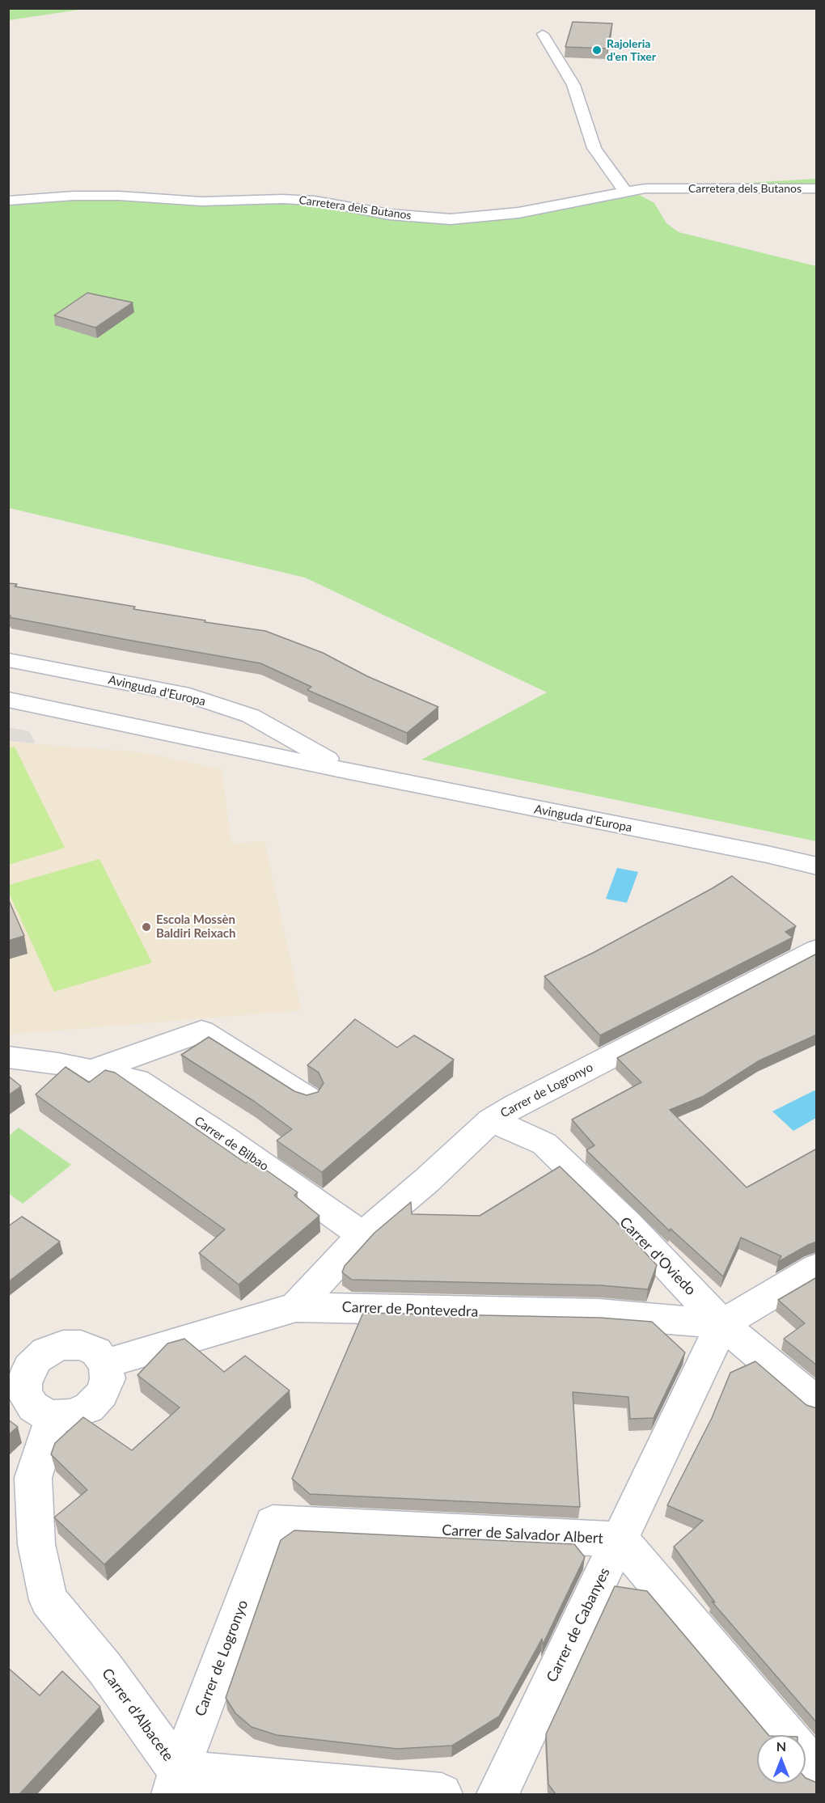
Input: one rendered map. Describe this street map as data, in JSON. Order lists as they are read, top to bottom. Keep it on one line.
{"streets":{"street":["Carretera dels Butanos","Avinguda d'Europa","Carrer de Logronyo","Carrer de Bilbao","Carrer d'Oviedo","Carrer de Pontevedra","Carrer de Salvador Albert","Carrer de Cabanyes","Carrer d'Albacete"]},"crossings":[["Carrer de Logronyo","Carrer de Bilbao"],["Carrer de Logronyo","Carrer d'Oviedo"],["Carrer de Logronyo","Carrer de Pontevedra"],["Carrer de Logronyo","Carrer de Salvador Albert"],["Carrer de Logronyo","Carrer d'Albacete"],["Carrer d'Oviedo","Carrer de Pontevedra"],["Carrer d'Oviedo","Carrer de Cabanyes"],["Carrer de Pontevedra","Carrer de Cabanyes"],["Carrer de Pontevedra","Carrer d'Albacete"],["Carrer de Salvador Albert","Carrer de Cabanyes"]],"places":["Rajoleria d'en Tixer","Escola Mossèn Baldiri Reixach"],"north":"top"}
